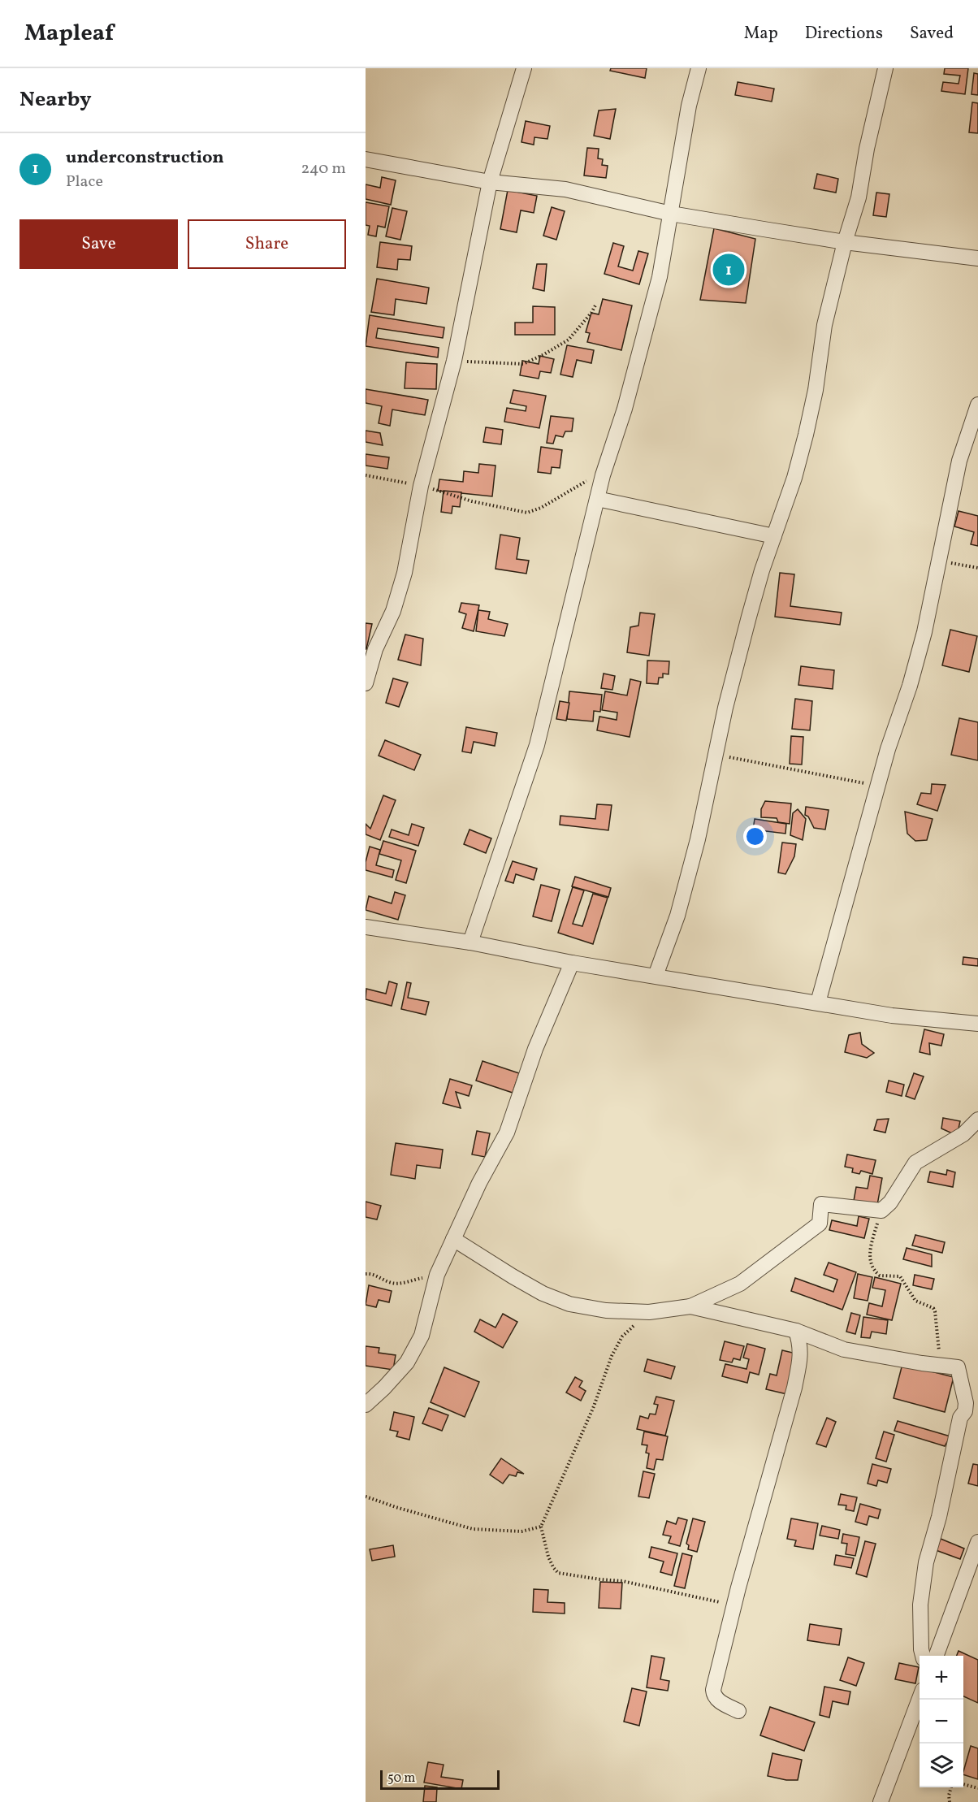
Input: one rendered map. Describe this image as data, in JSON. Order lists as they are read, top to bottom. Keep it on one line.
{"scale_bar":"50 m","page":{"header":"Mapleaf","nav":["Map","Directions","Saved"],"heading":"Nearby","list":[{"mark":"1","name":"underconstruction","note":"Place","value":"240 m"}],"buttons":["Save","Share"],"pins":"1","map_buttons":["+","−"],"scale":"50 m"}}
